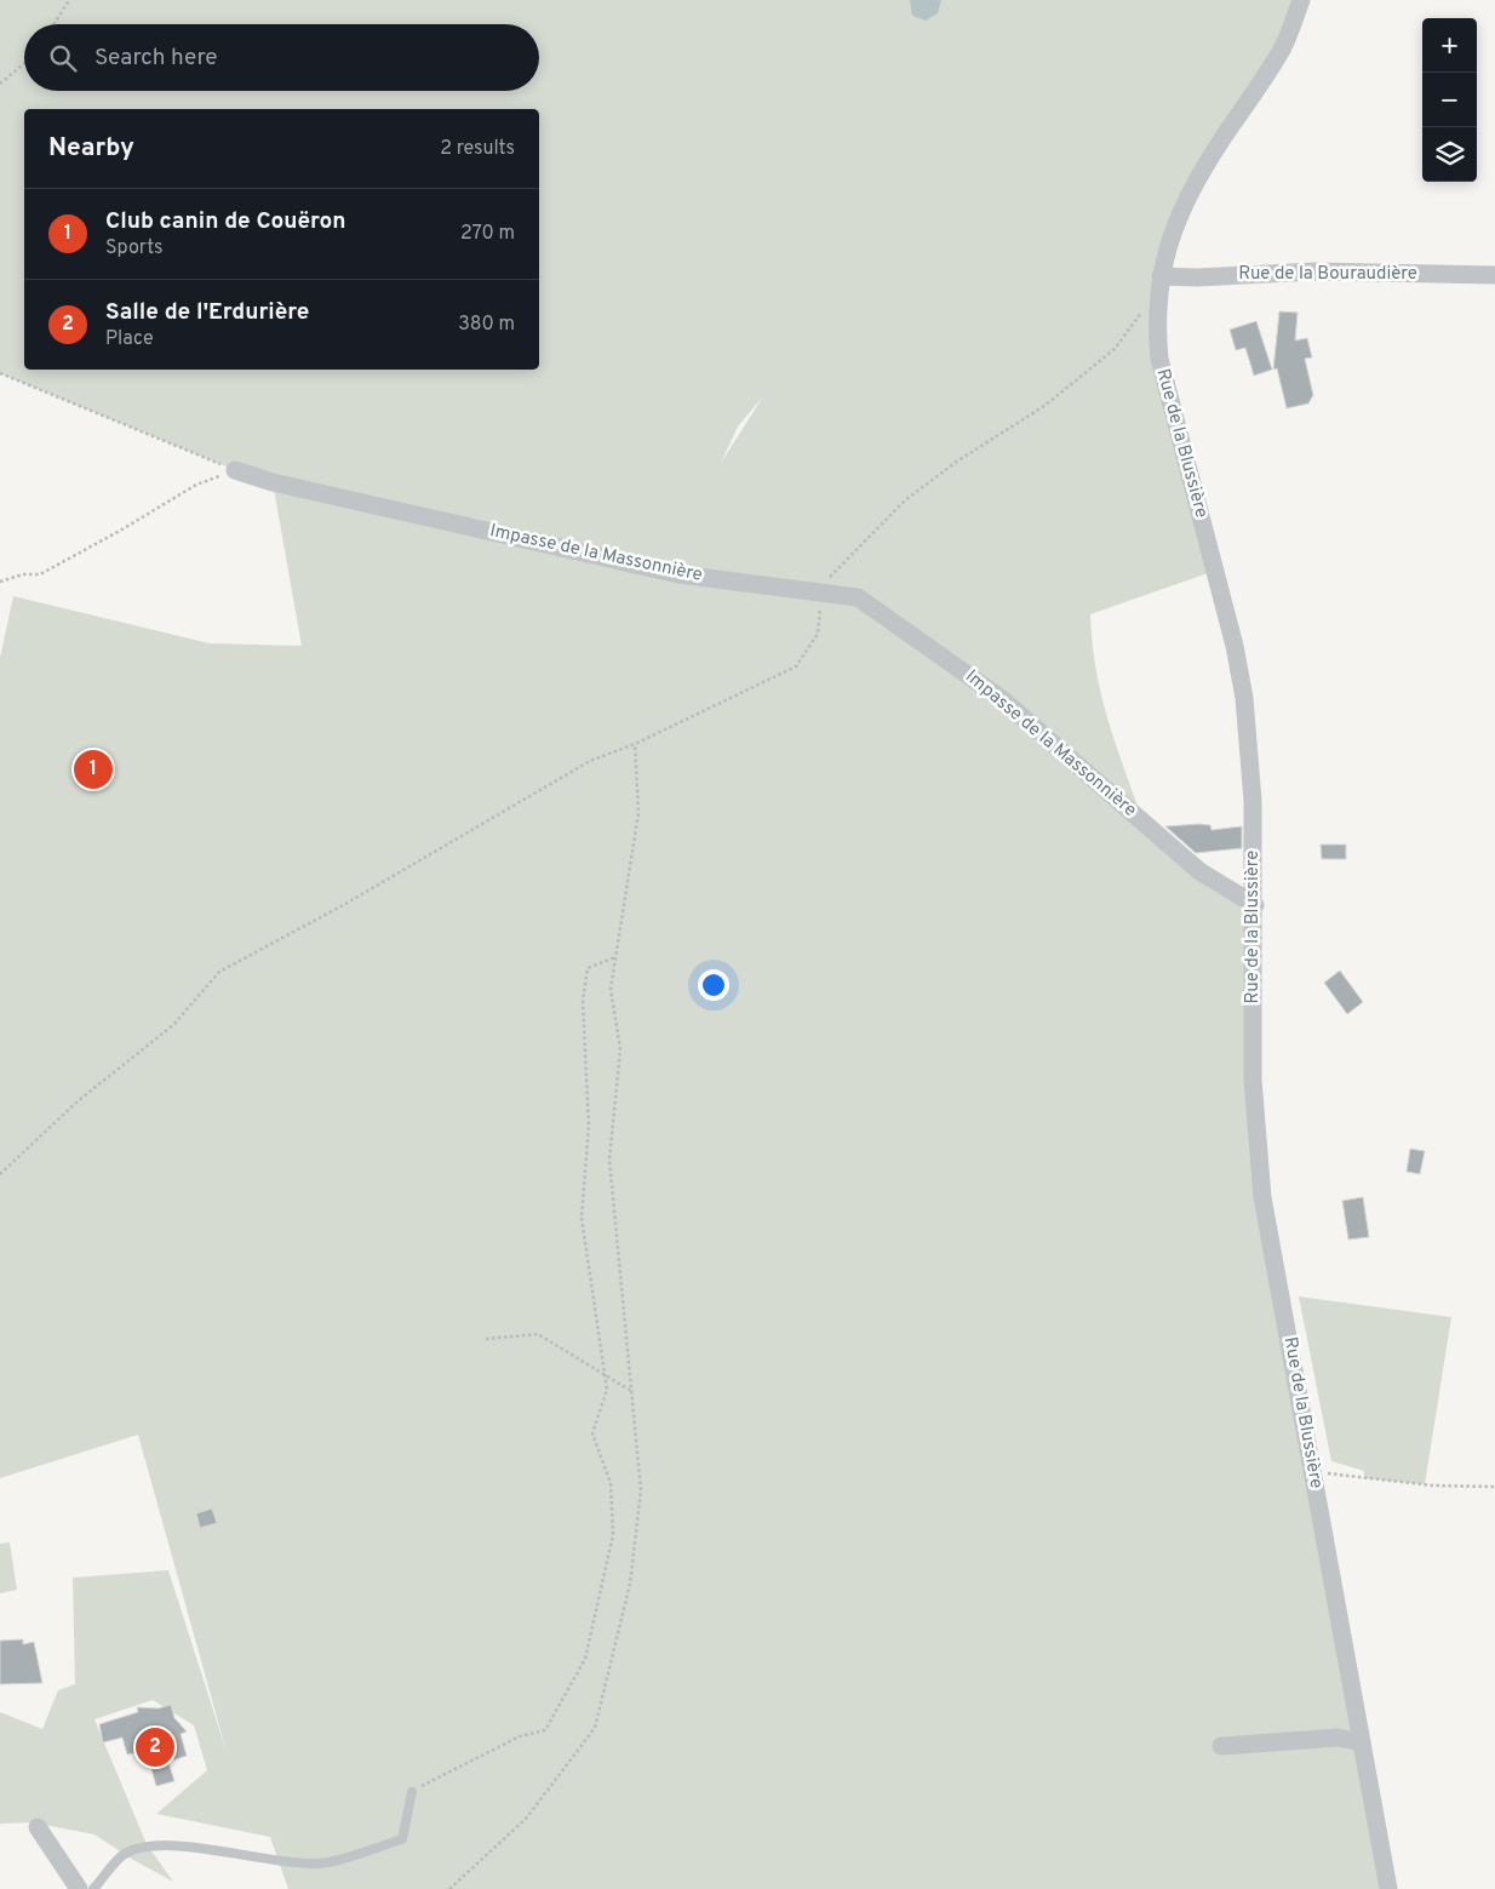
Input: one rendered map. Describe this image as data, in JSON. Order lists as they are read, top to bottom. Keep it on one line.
{"streets":{"street":["Rue de la Bouraudière","Rue de la Blussière","Impasse de la Massonnière"]},"crossings":[["Rue de la Bouraudière","Rue de la Blussière"],["Rue de la Blussière","Impasse de la Massonnière"]],"page":{"map_buttons":["+","−"],"search":"Search here","heading":["Nearby","2 results"],"list":[{"mark":"1","name":"Club canin de Couëron","note":"Sports","value":"270 m"},{"mark":"2","name":"Salle de l'Erdurière","note":"Place","value":"380 m"}],"pins":["1","2"]}}
